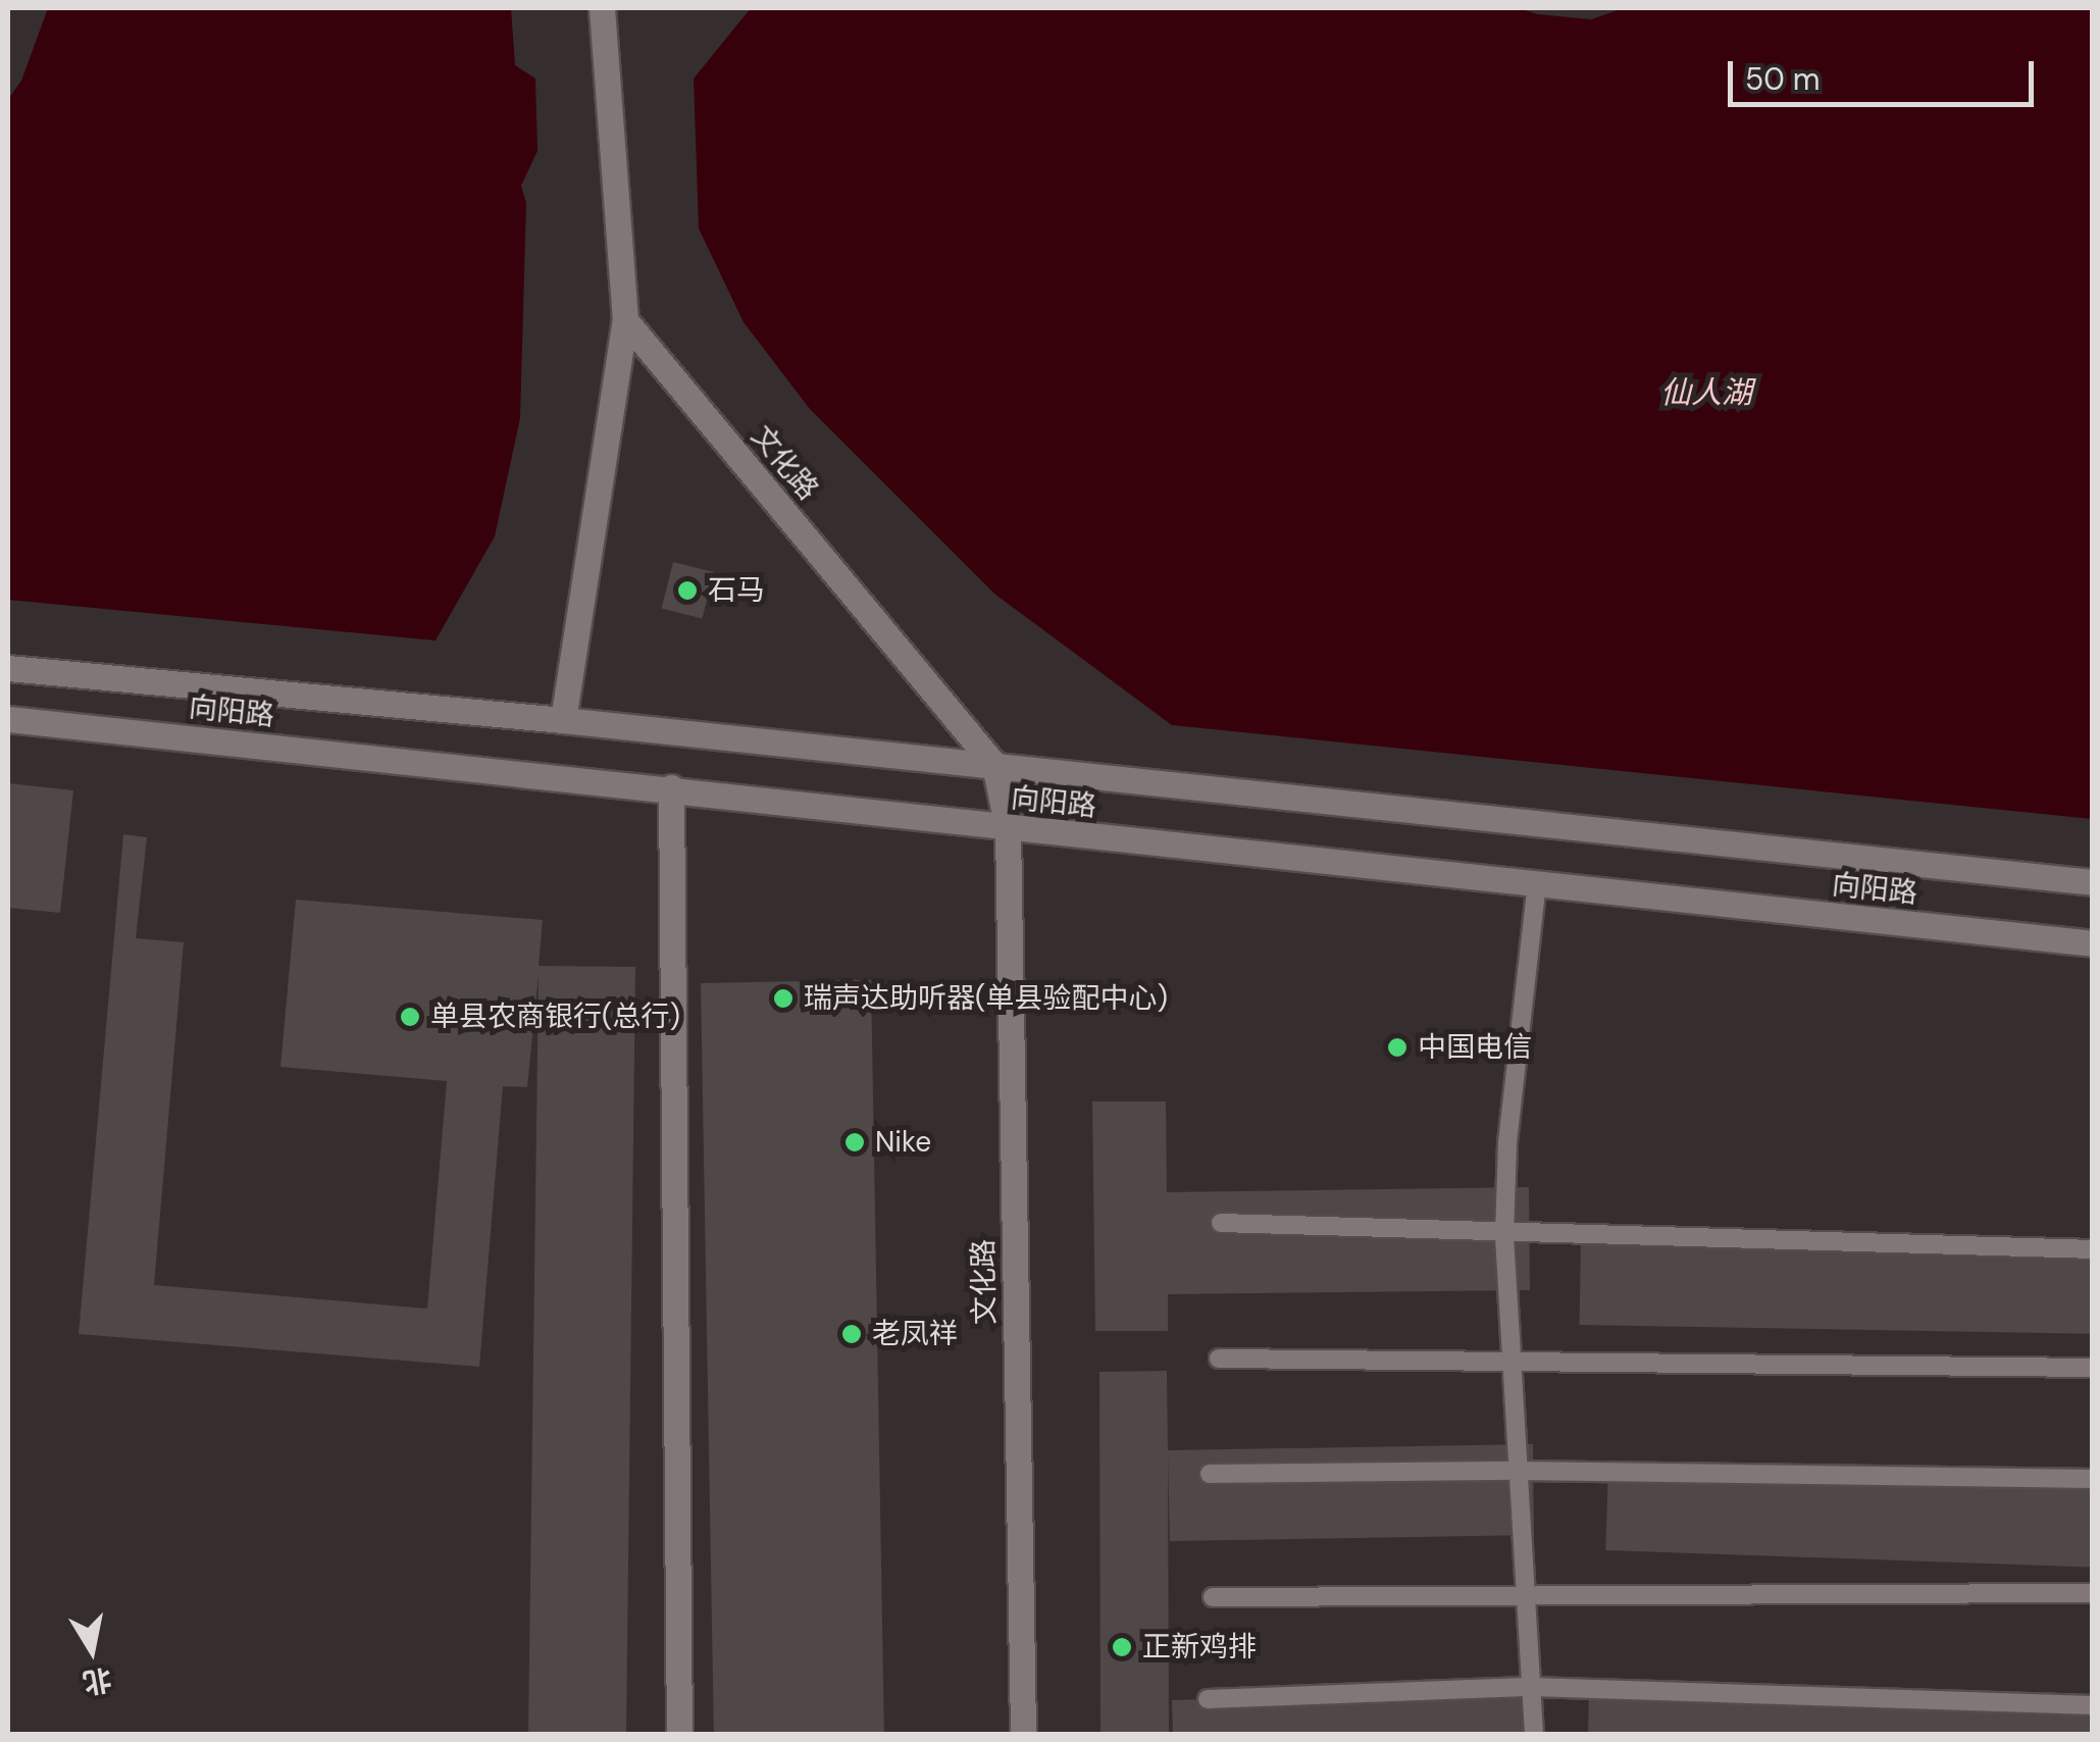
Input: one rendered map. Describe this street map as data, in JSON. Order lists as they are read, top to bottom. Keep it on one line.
{"streets":{"main road":["文化路","向阳路"]},"crossings":[["文化路","向阳路"]],"water":["仙人湖"],"places":["石马","瑞声达助听器(单县验配中心)","单县农商银行(总行)","中国电信","Nike","老凤祥","正新鸡排"],"scale_bar":"50 m","north":"bottom"}
